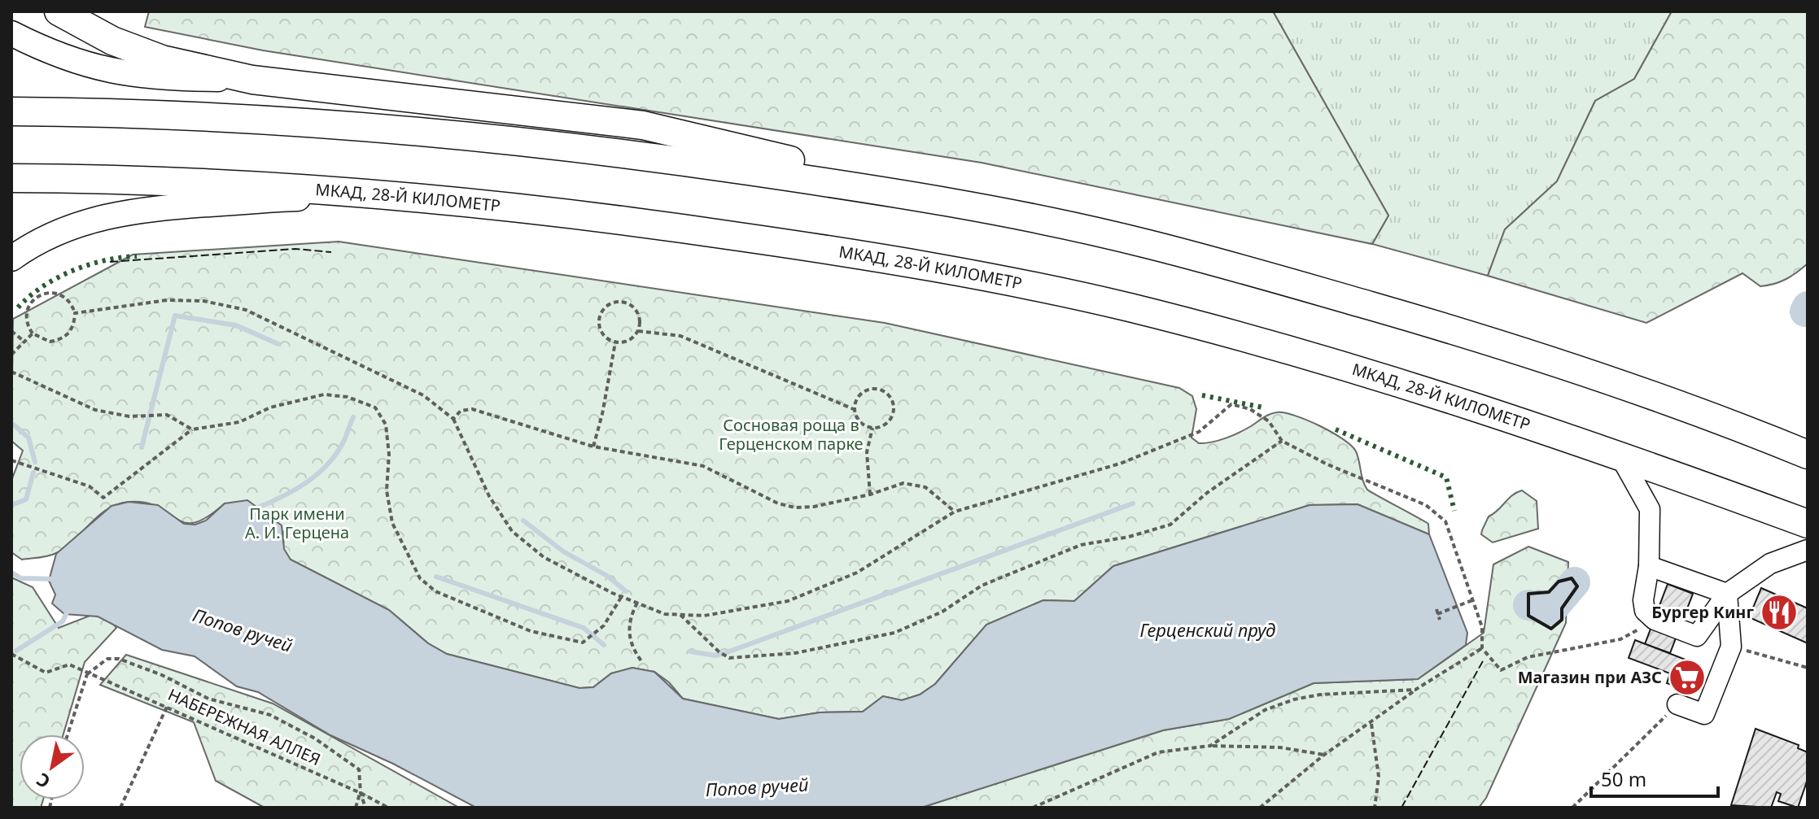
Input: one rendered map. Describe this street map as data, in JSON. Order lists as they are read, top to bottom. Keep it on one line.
{"streets":{"highway":["МКАД, 28-Й КИЛОМЕТР"],"path":["НАБЕРЕЖНАЯ АЛЛЕЯ"]},"water":["Попов ручей","Герценский пруд"],"parks":["Сосновая роща в Герценском парке","Парк имени А. И. Герцена"],"places":{"restaurant":["Бургер Кинг"],"supermarket":["Магазин при АЗС"]},"scale_bar":"50 m","north":"bottom left"}
